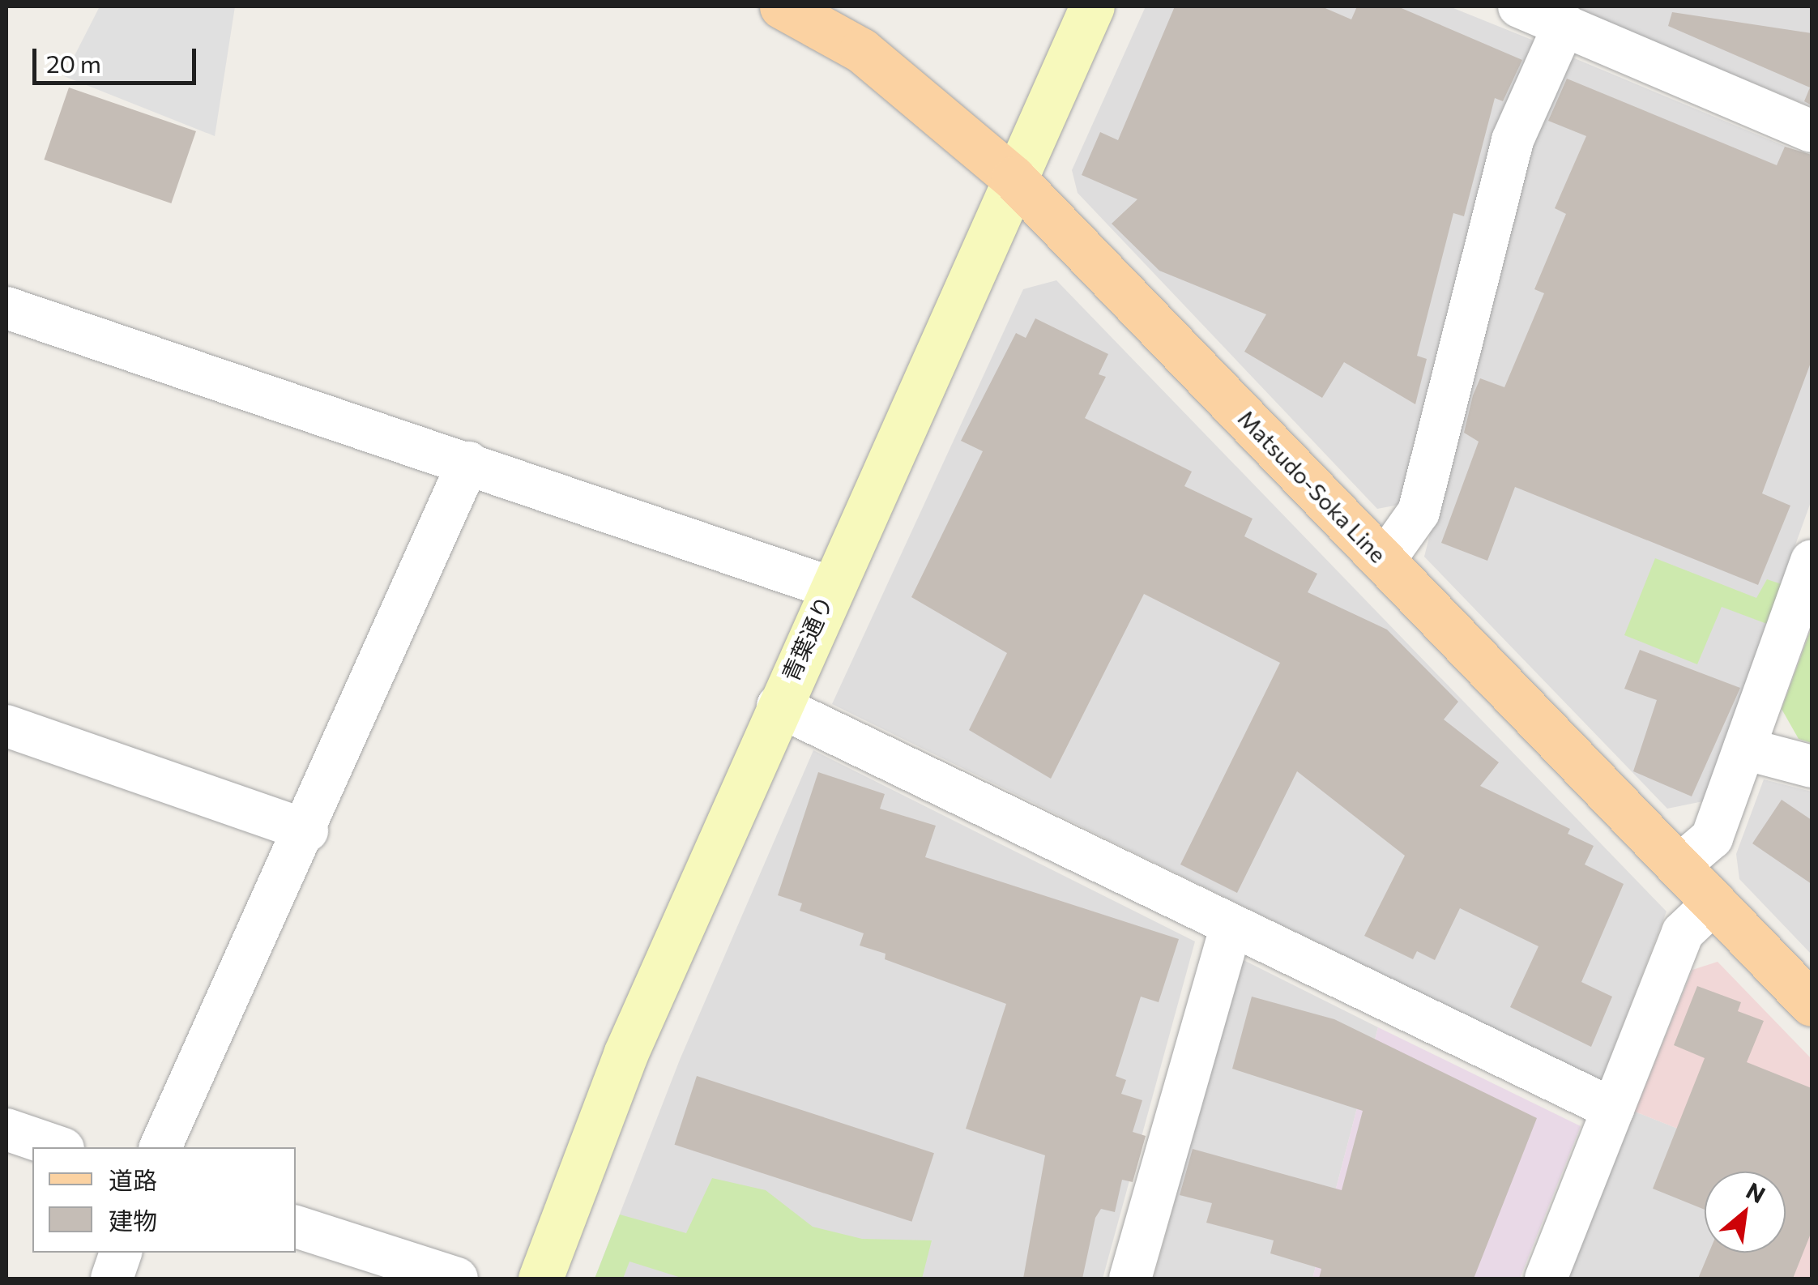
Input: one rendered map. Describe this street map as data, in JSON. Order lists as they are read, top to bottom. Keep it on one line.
{"streets":{"main road":["Matsudo-Soka Line"],"street":["青葉通り"]},"crossings":[["Matsudo-Soka Line","青葉通り"]],"legend":["道路","建物"],"scale_bar":"20 m","north":"top right"}
